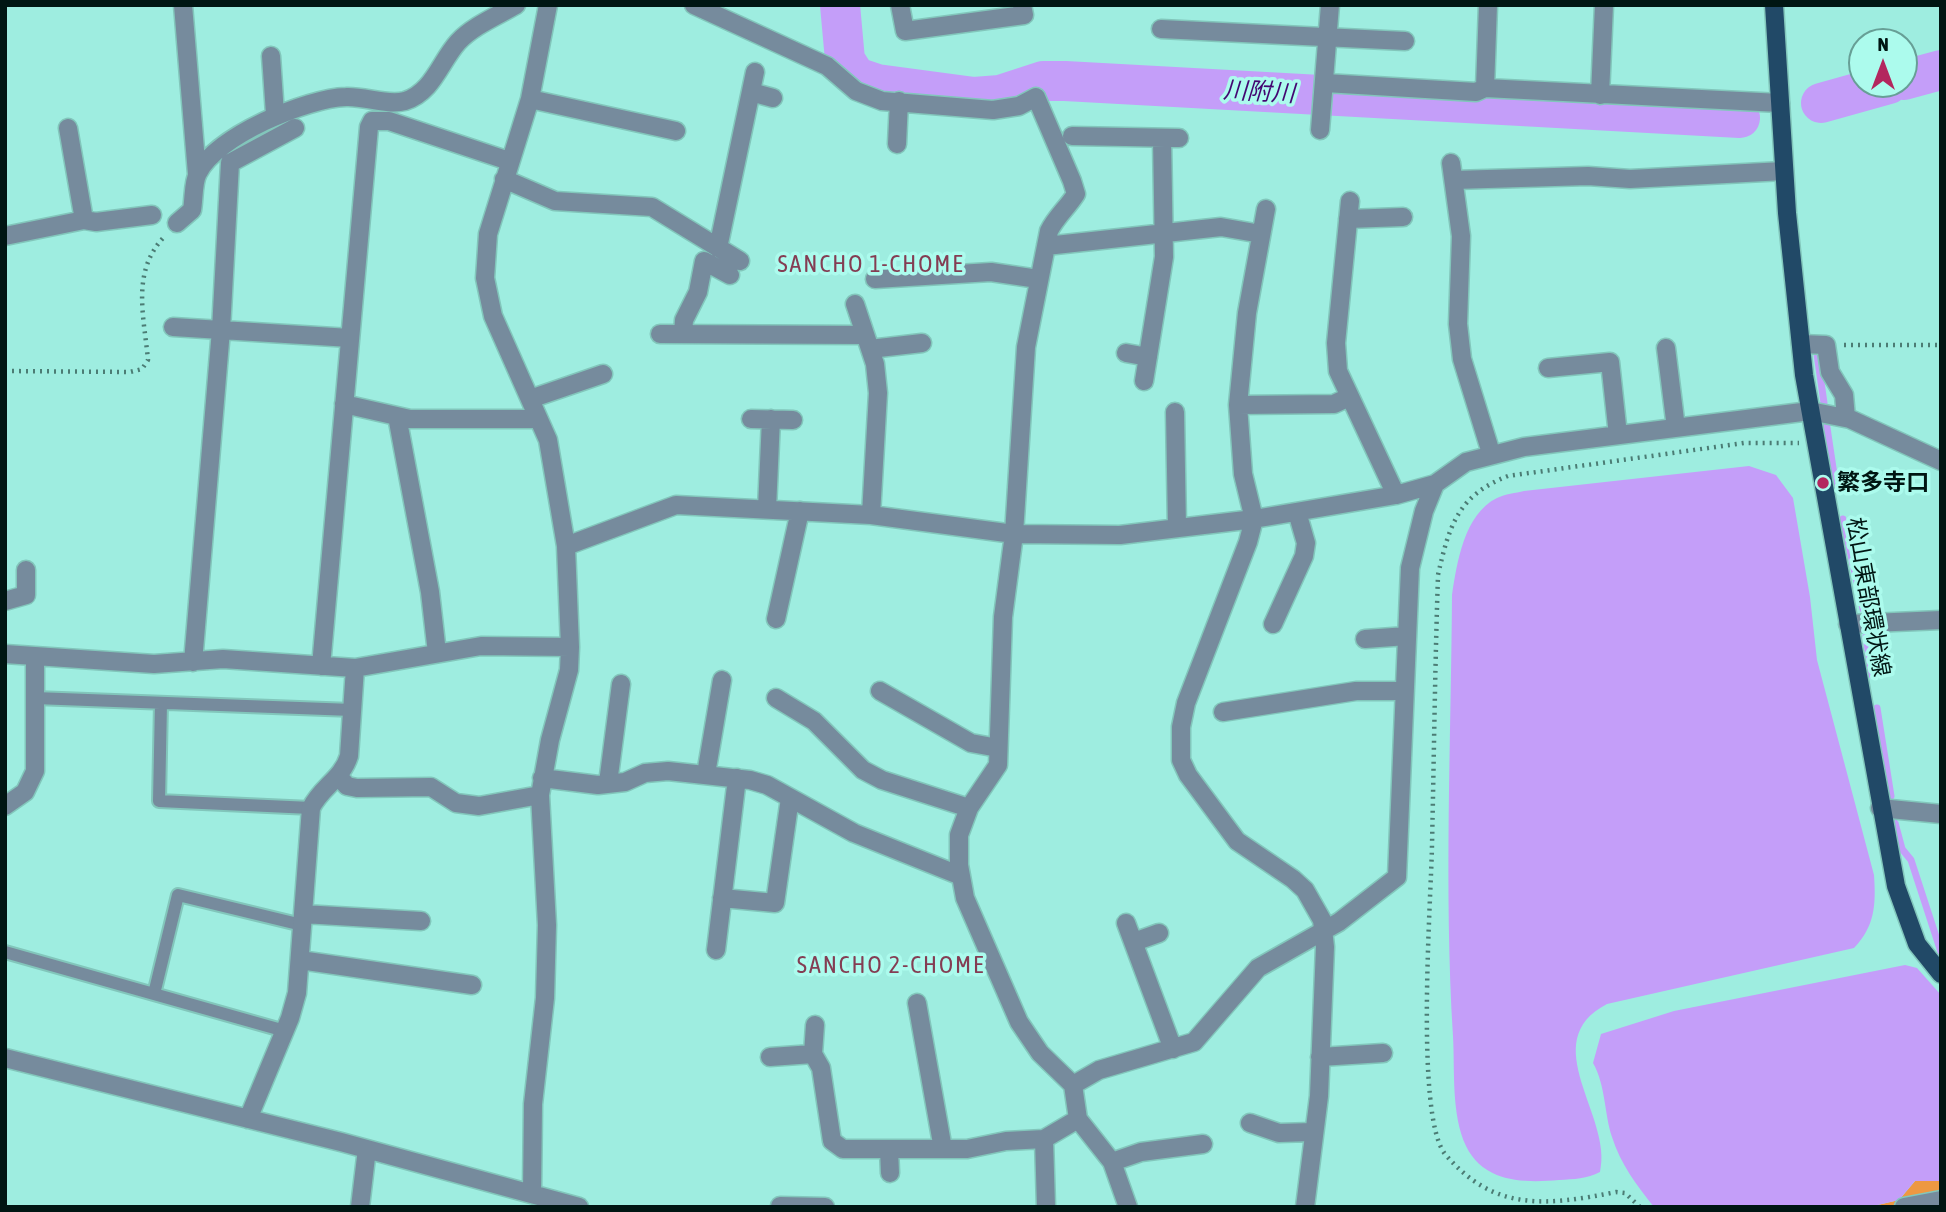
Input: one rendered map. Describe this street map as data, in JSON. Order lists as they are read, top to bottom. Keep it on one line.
{"streets":{"main road":["松山東部環状線"]},"districts":["SANCHO 1-CHOME","SANCHO 2-CHOME"],"water":["川附川"],"places":["繁多寺口"],"north":"top"}
